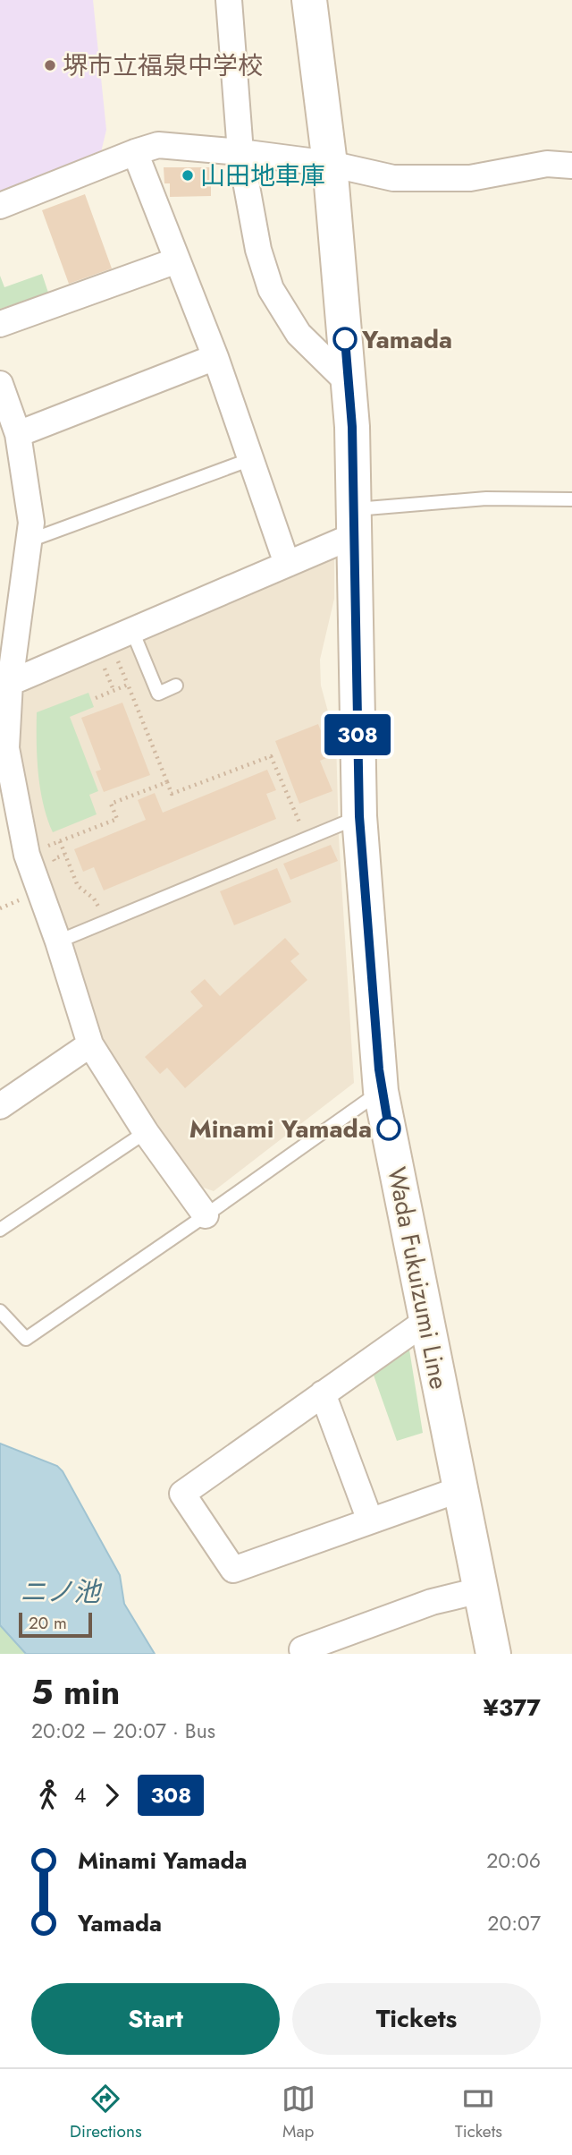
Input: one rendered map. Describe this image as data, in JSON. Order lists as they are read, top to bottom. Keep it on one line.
{"streets":{"main road":["Wada Fukuizumi Line"]},"water":["ニノ池"],"places":["堺市立福泉中学校","山田地車庫","Yamada","Minami Yamada"],"lines":["bus line 308"],"scale_bar":"20 m","page":{"on_map":"308","scale":"20 m","heading":["5 min","20:02 – 20:07 · Bus","¥377"],"legs":["4","308"],"list":[{"name":"Minami Yamada","value":"20:06"},{"name":"Yamada","value":"20:07"}],"buttons":["Start","Tickets"],"tabs":["Directions","Map","Tickets"]}}
